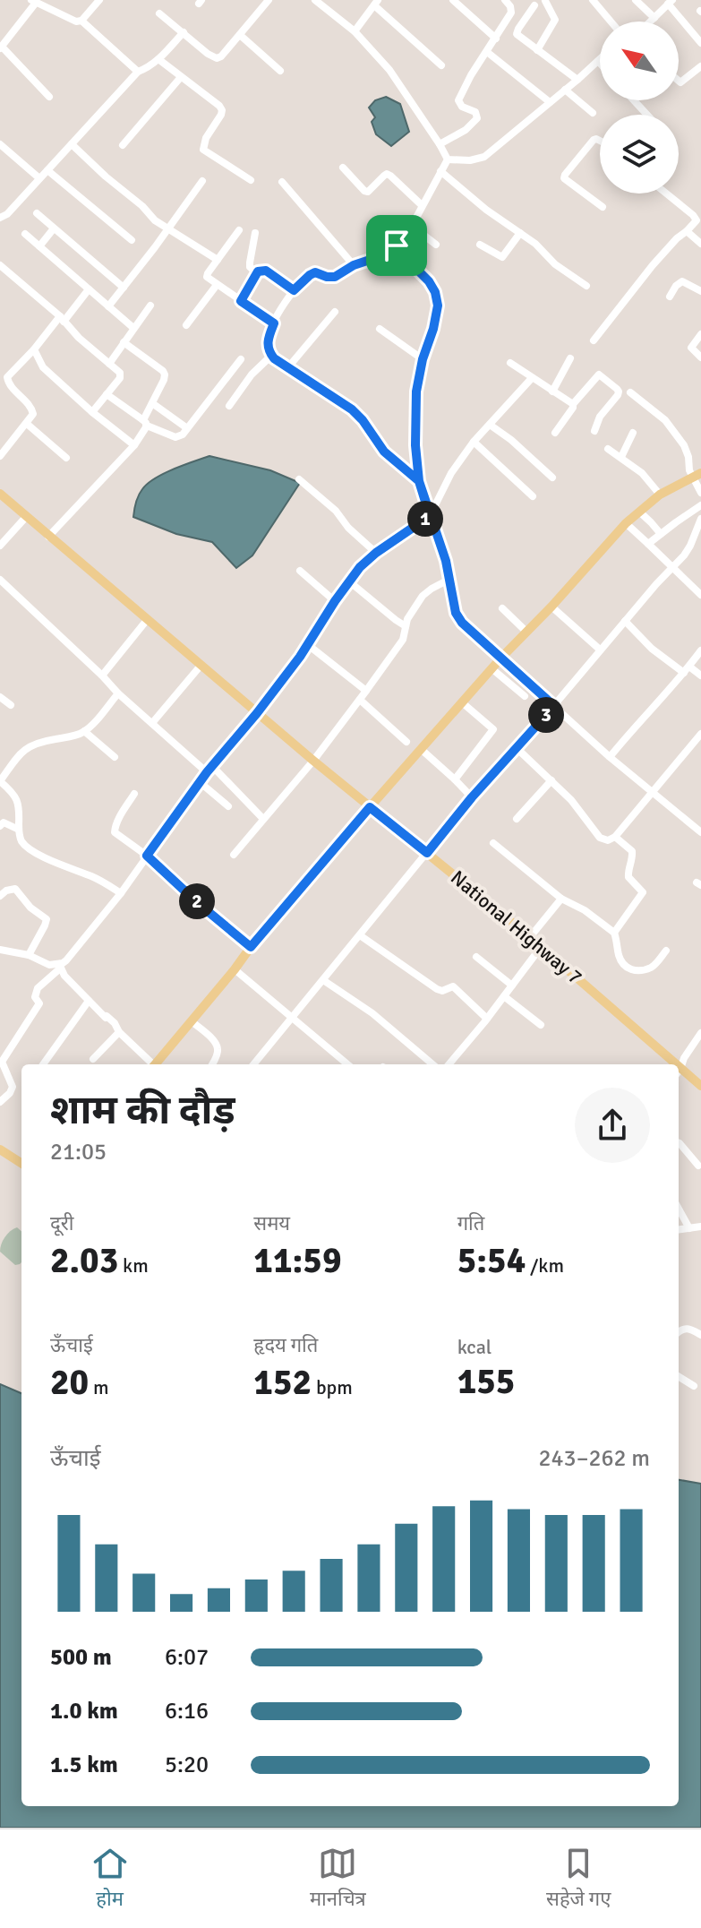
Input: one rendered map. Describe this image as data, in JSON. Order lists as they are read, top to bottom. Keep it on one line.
{"streets":{"main road":["National Highway 7"]},"north":"top left","page":{"pins":["1","3","2"],"heading":["शाम की दौड़","21:05"],"stats":[["दूरी","2.03 km"],["समय","11:59"],["गति","5:54 /km"],["ऊँचाई","20 m"],["हृदय गति","152 bpm"],["kcal","155"]],"chart":["ऊँचाई","243–262 m"],"list":[{"name":"500 m","note":"6:07"},{"name":"1.0 km","note":"6:16"},{"name":"1.5 km","note":"5:20"}],"tabs":["होम","मानचित्र","सहेजे गए"]}}
